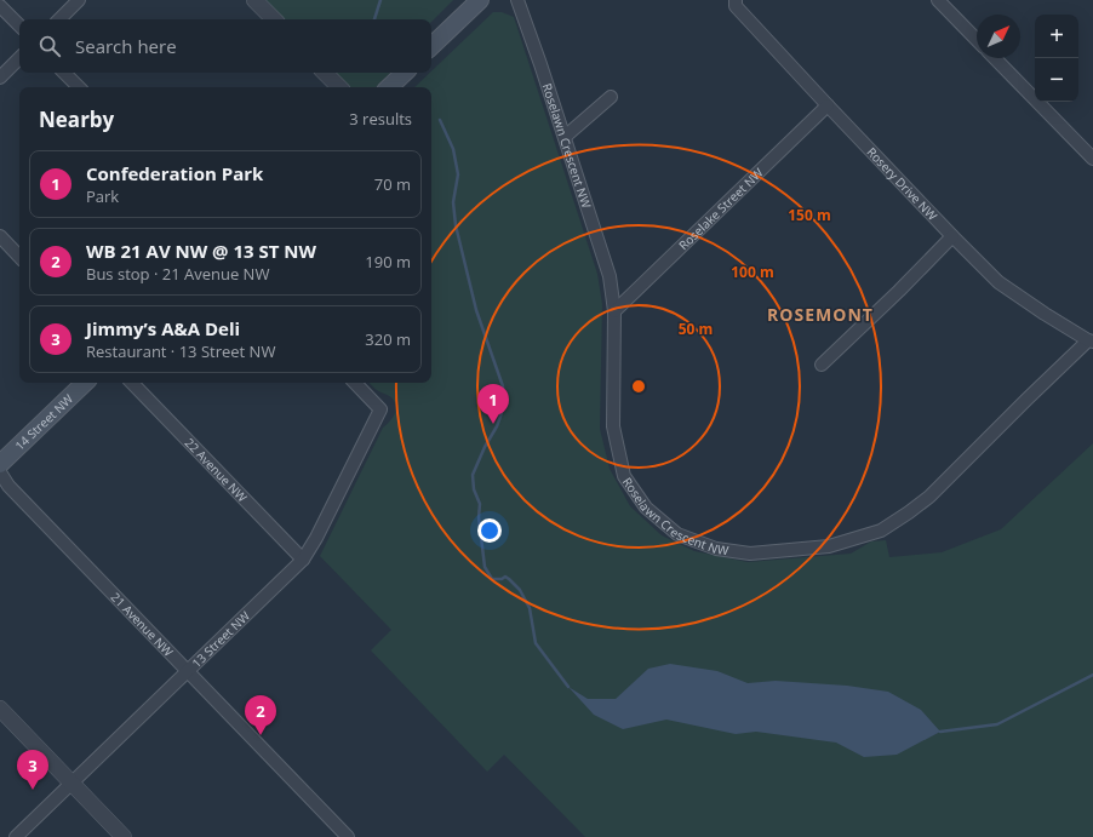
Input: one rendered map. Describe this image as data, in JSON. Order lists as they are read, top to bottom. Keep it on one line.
{"streets":{"main road":["14 Street NW"],"street":["Roselawn Crescent NW","Rosery Drive NW","Roselake Street NW","22 Avenue NW","21 Avenue NW","13 Street NW"]},"crossings":[["Roselawn Crescent NW","Rosery Drive NW"],["Roselawn Crescent NW","Roselake Street NW"],["Rosery Drive NW","Roselake Street NW"],["22 Avenue NW","13 Street NW"],["21 Avenue NW","13 Street NW"]],"districts":["ROSEMONT"],"north":"top right","page":{"map_buttons":["+","−"],"search":"Search here","heading":["Nearby","3 results"],"list":[{"mark":"1","name":"Confederation Park","note":"Park","value":"70 m"},{"mark":"2","name":"WB 21 AV NW @ 13 ST NW","note":"Bus stop · 21 Avenue NW","value":"190 m"},{"mark":"3","name":"Jimmy’s A&A Deli","note":"Restaurant · 13 Street NW","value":"320 m"}],"pins":["1","2","3"]},"rings":["150 m","100 m","50 m"]}
